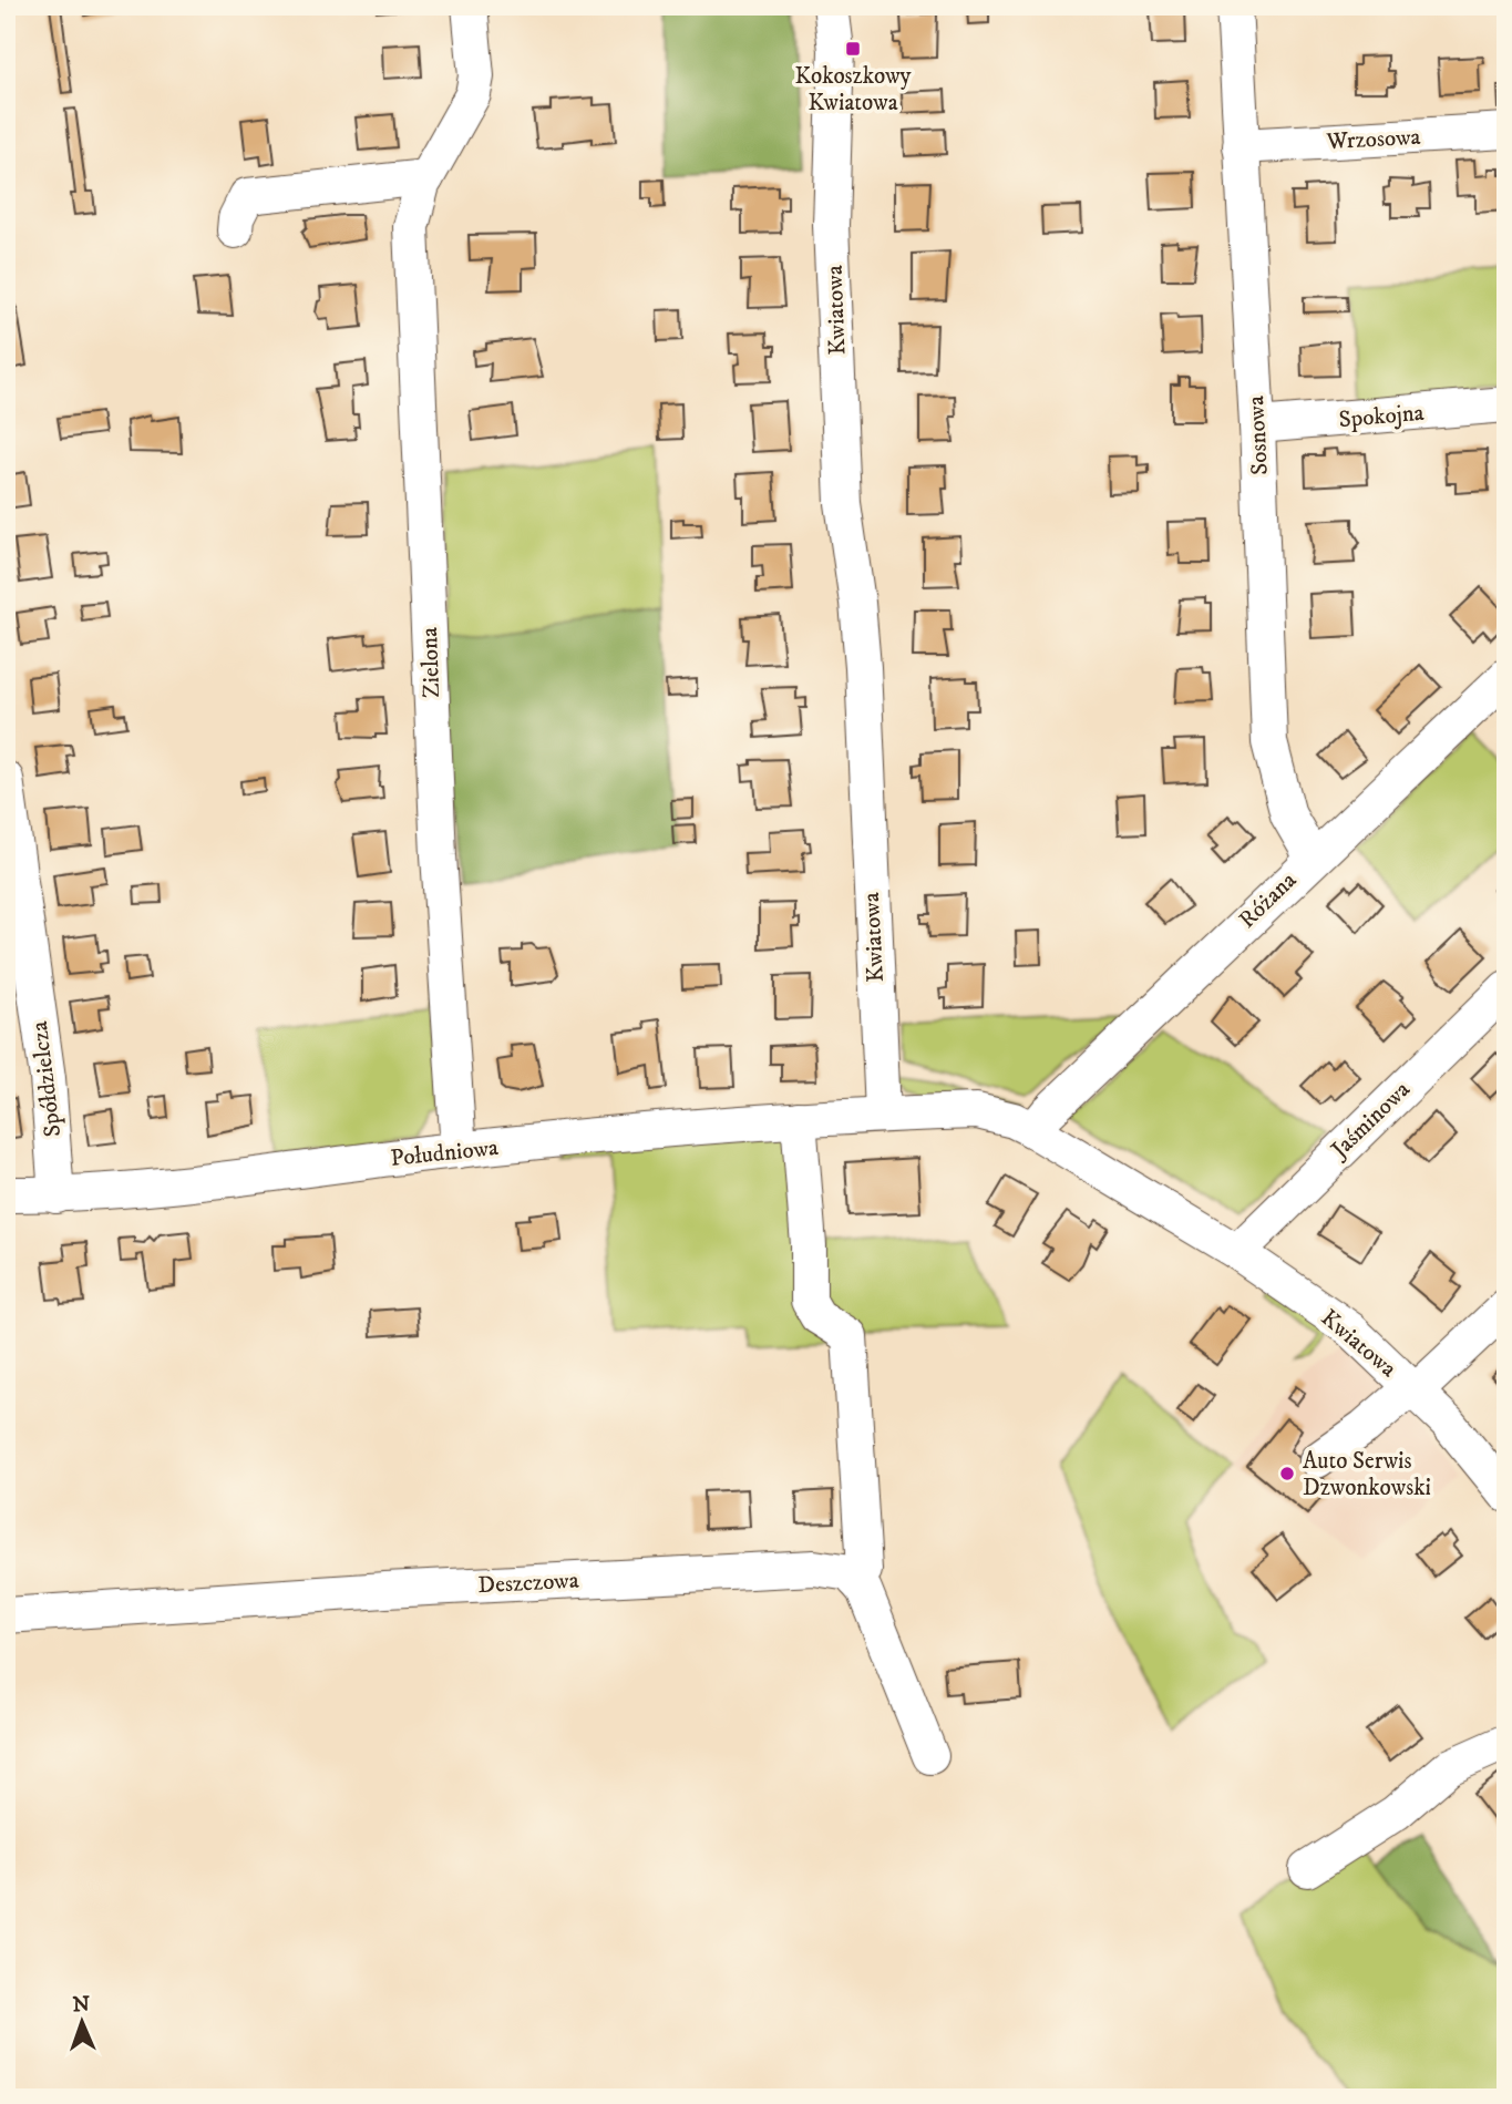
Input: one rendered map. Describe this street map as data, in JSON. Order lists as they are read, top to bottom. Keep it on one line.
{"streets":{"street":["Wrzosowa","Kwiatowa","Spokojna","Sosnowa","Zielona","Różana","Spółdzielcza","Jaśminowa","Południowa","Deszczowa"]},"crossings":[["Wrzosowa","Sosnowa"],["Kwiatowa","Różana"],["Kwiatowa","Jaśminowa"],["Kwiatowa","Południowa"],["Spokojna","Sosnowa"],["Sosnowa","Różana"],["Zielona","Południowa"],["Spółdzielcza","Południowa"]],"places":{"transit":["Kokoszkowy Kwiatowa"],"other":["Auto Serwis Dzwonkowski"]},"north":"top"}
